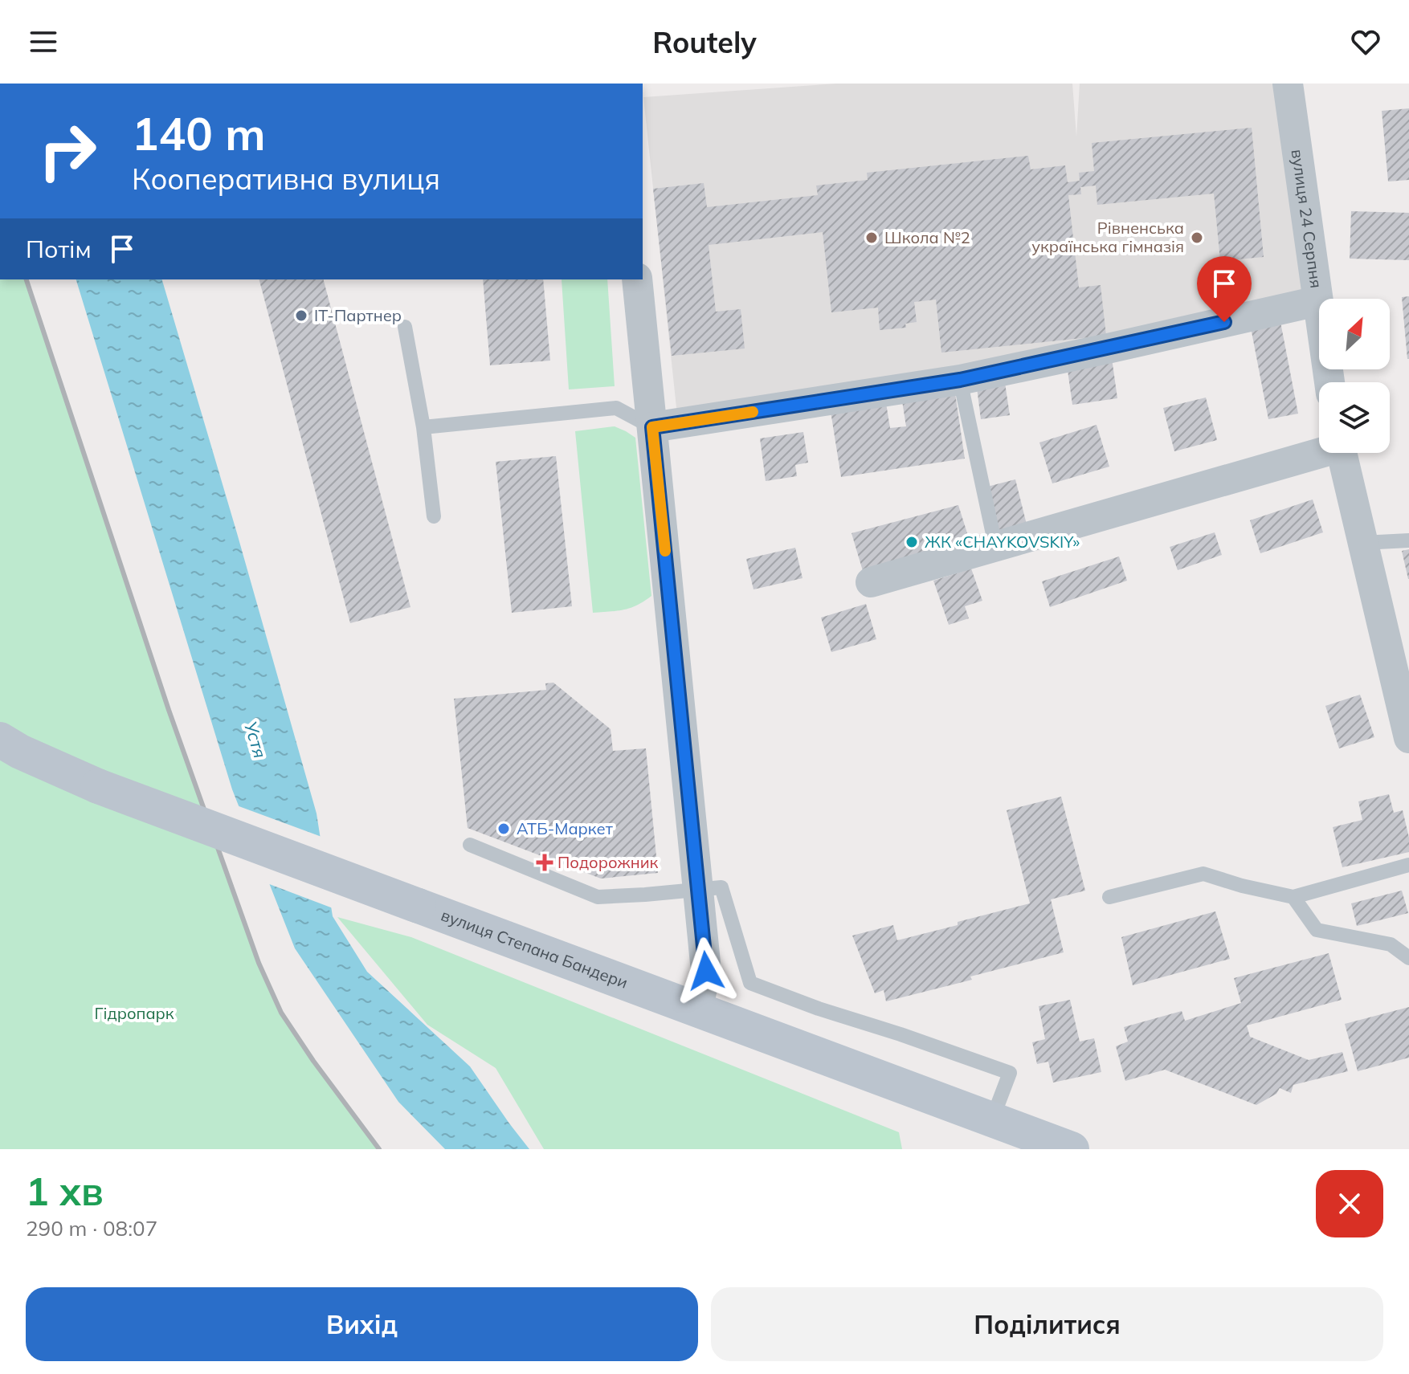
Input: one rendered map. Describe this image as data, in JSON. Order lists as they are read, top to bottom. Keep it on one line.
{"streets":{"main road":["вулиця Степана Бандери"],"street":["вулиця 24 Серпня"]},"water":["Устя"],"parks":["Гідропарк"],"places":{"other":["Школа №2","Рівненська українська гімназія","ІТ-Партнер","ЖК «CHAYKOVSKIY»","АТБ-Маркет"],"health":["Подорожник"]},"north":"top right","page":{"header":"Routely","turn":["140 m","Кооперативна вулиця"],"then":"Потім","heading":["1 хв","290 m · 08:07"],"buttons":["Вихід","Поділитися"]}}
